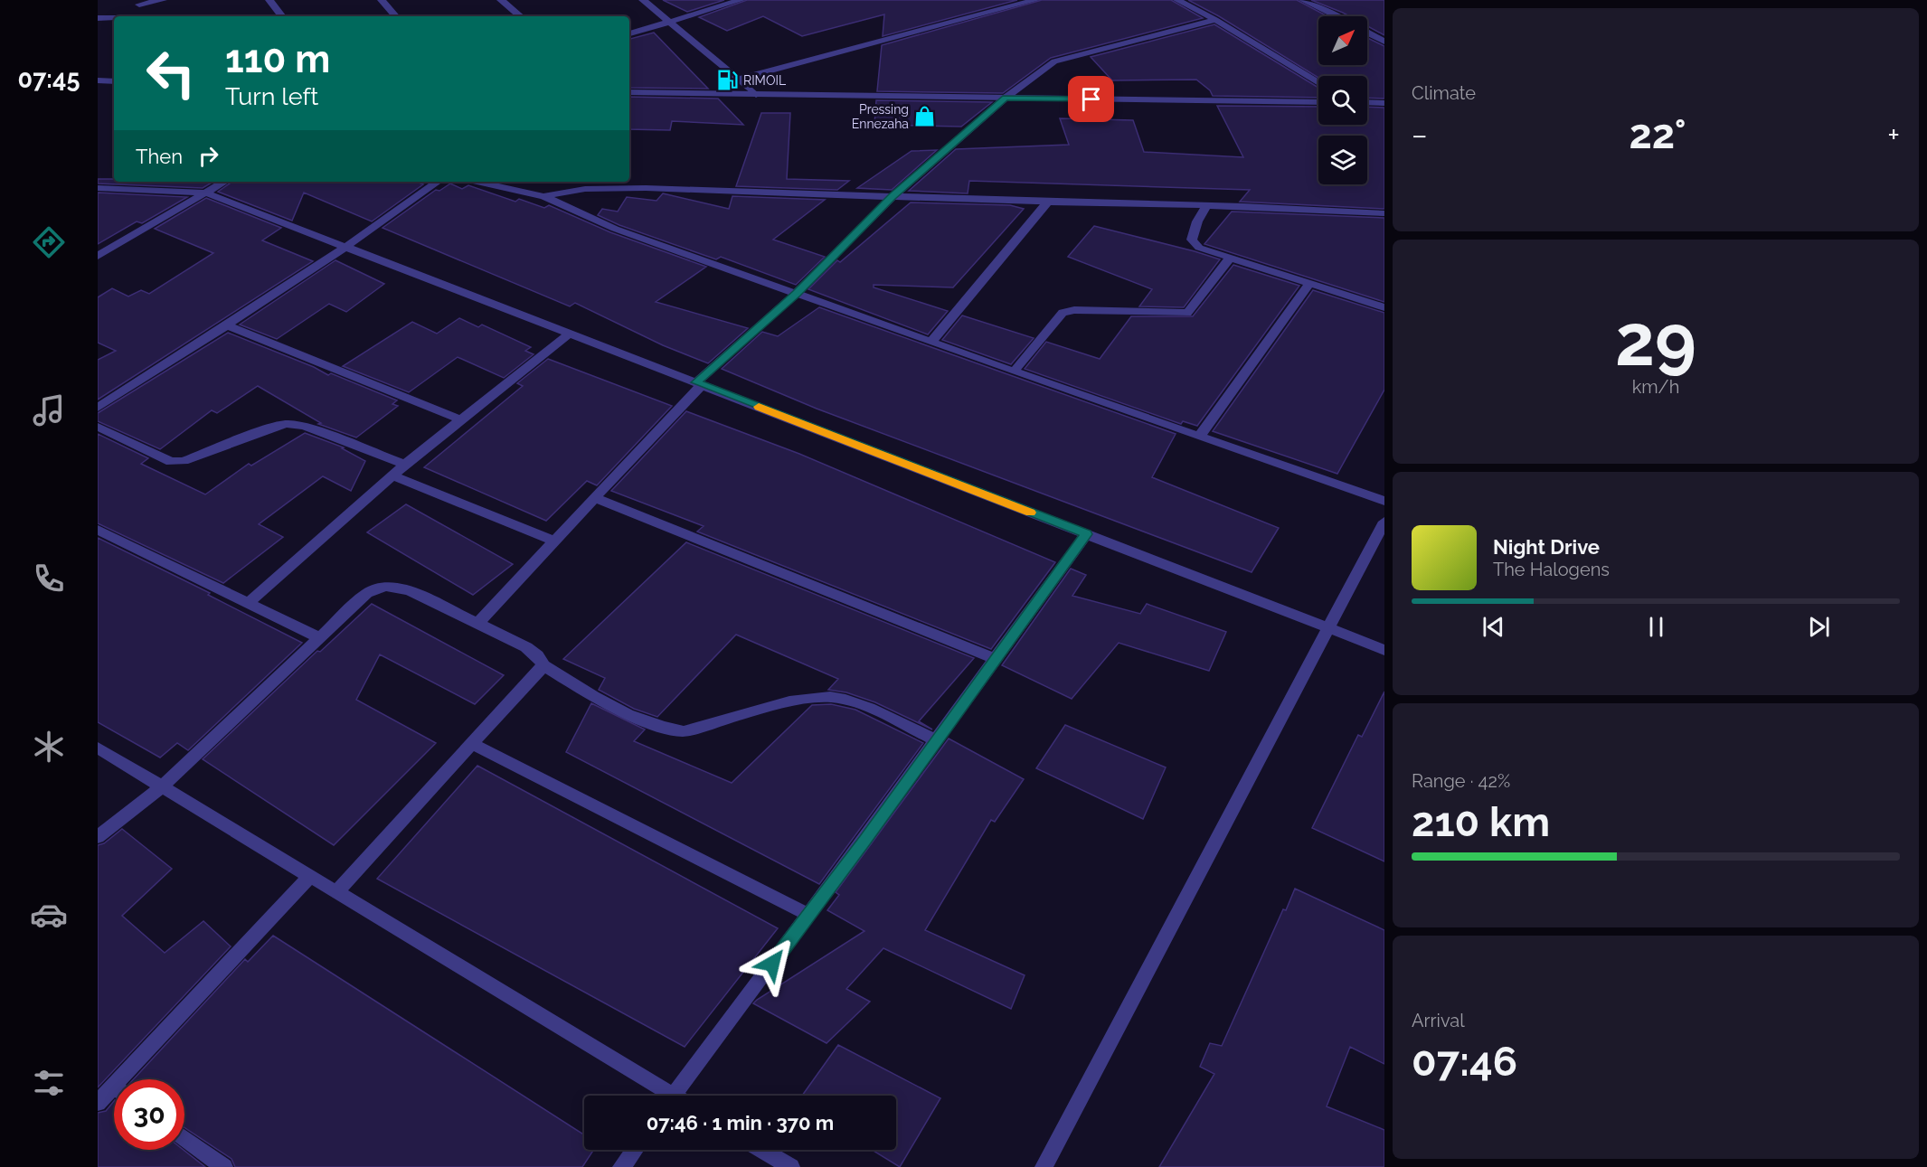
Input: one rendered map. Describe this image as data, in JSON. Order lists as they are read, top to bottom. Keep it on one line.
{"places":{"fuel station":["RIMOIL"],"shop":["Pressing Ennezaha"]},"north":"top right","page":{"tabs":"07:45","tile":["Climate",["29","km/h"],["Range · 42%","210 km"],["Arrival","07:46"]],"turn":["110 m","Turn left"],"heat":["−","22°","+"],"then":"Then","song":["Night Drive","The Halogens"],"limit":"30","trip":"07:46 · 1 min · 370 m"}}
